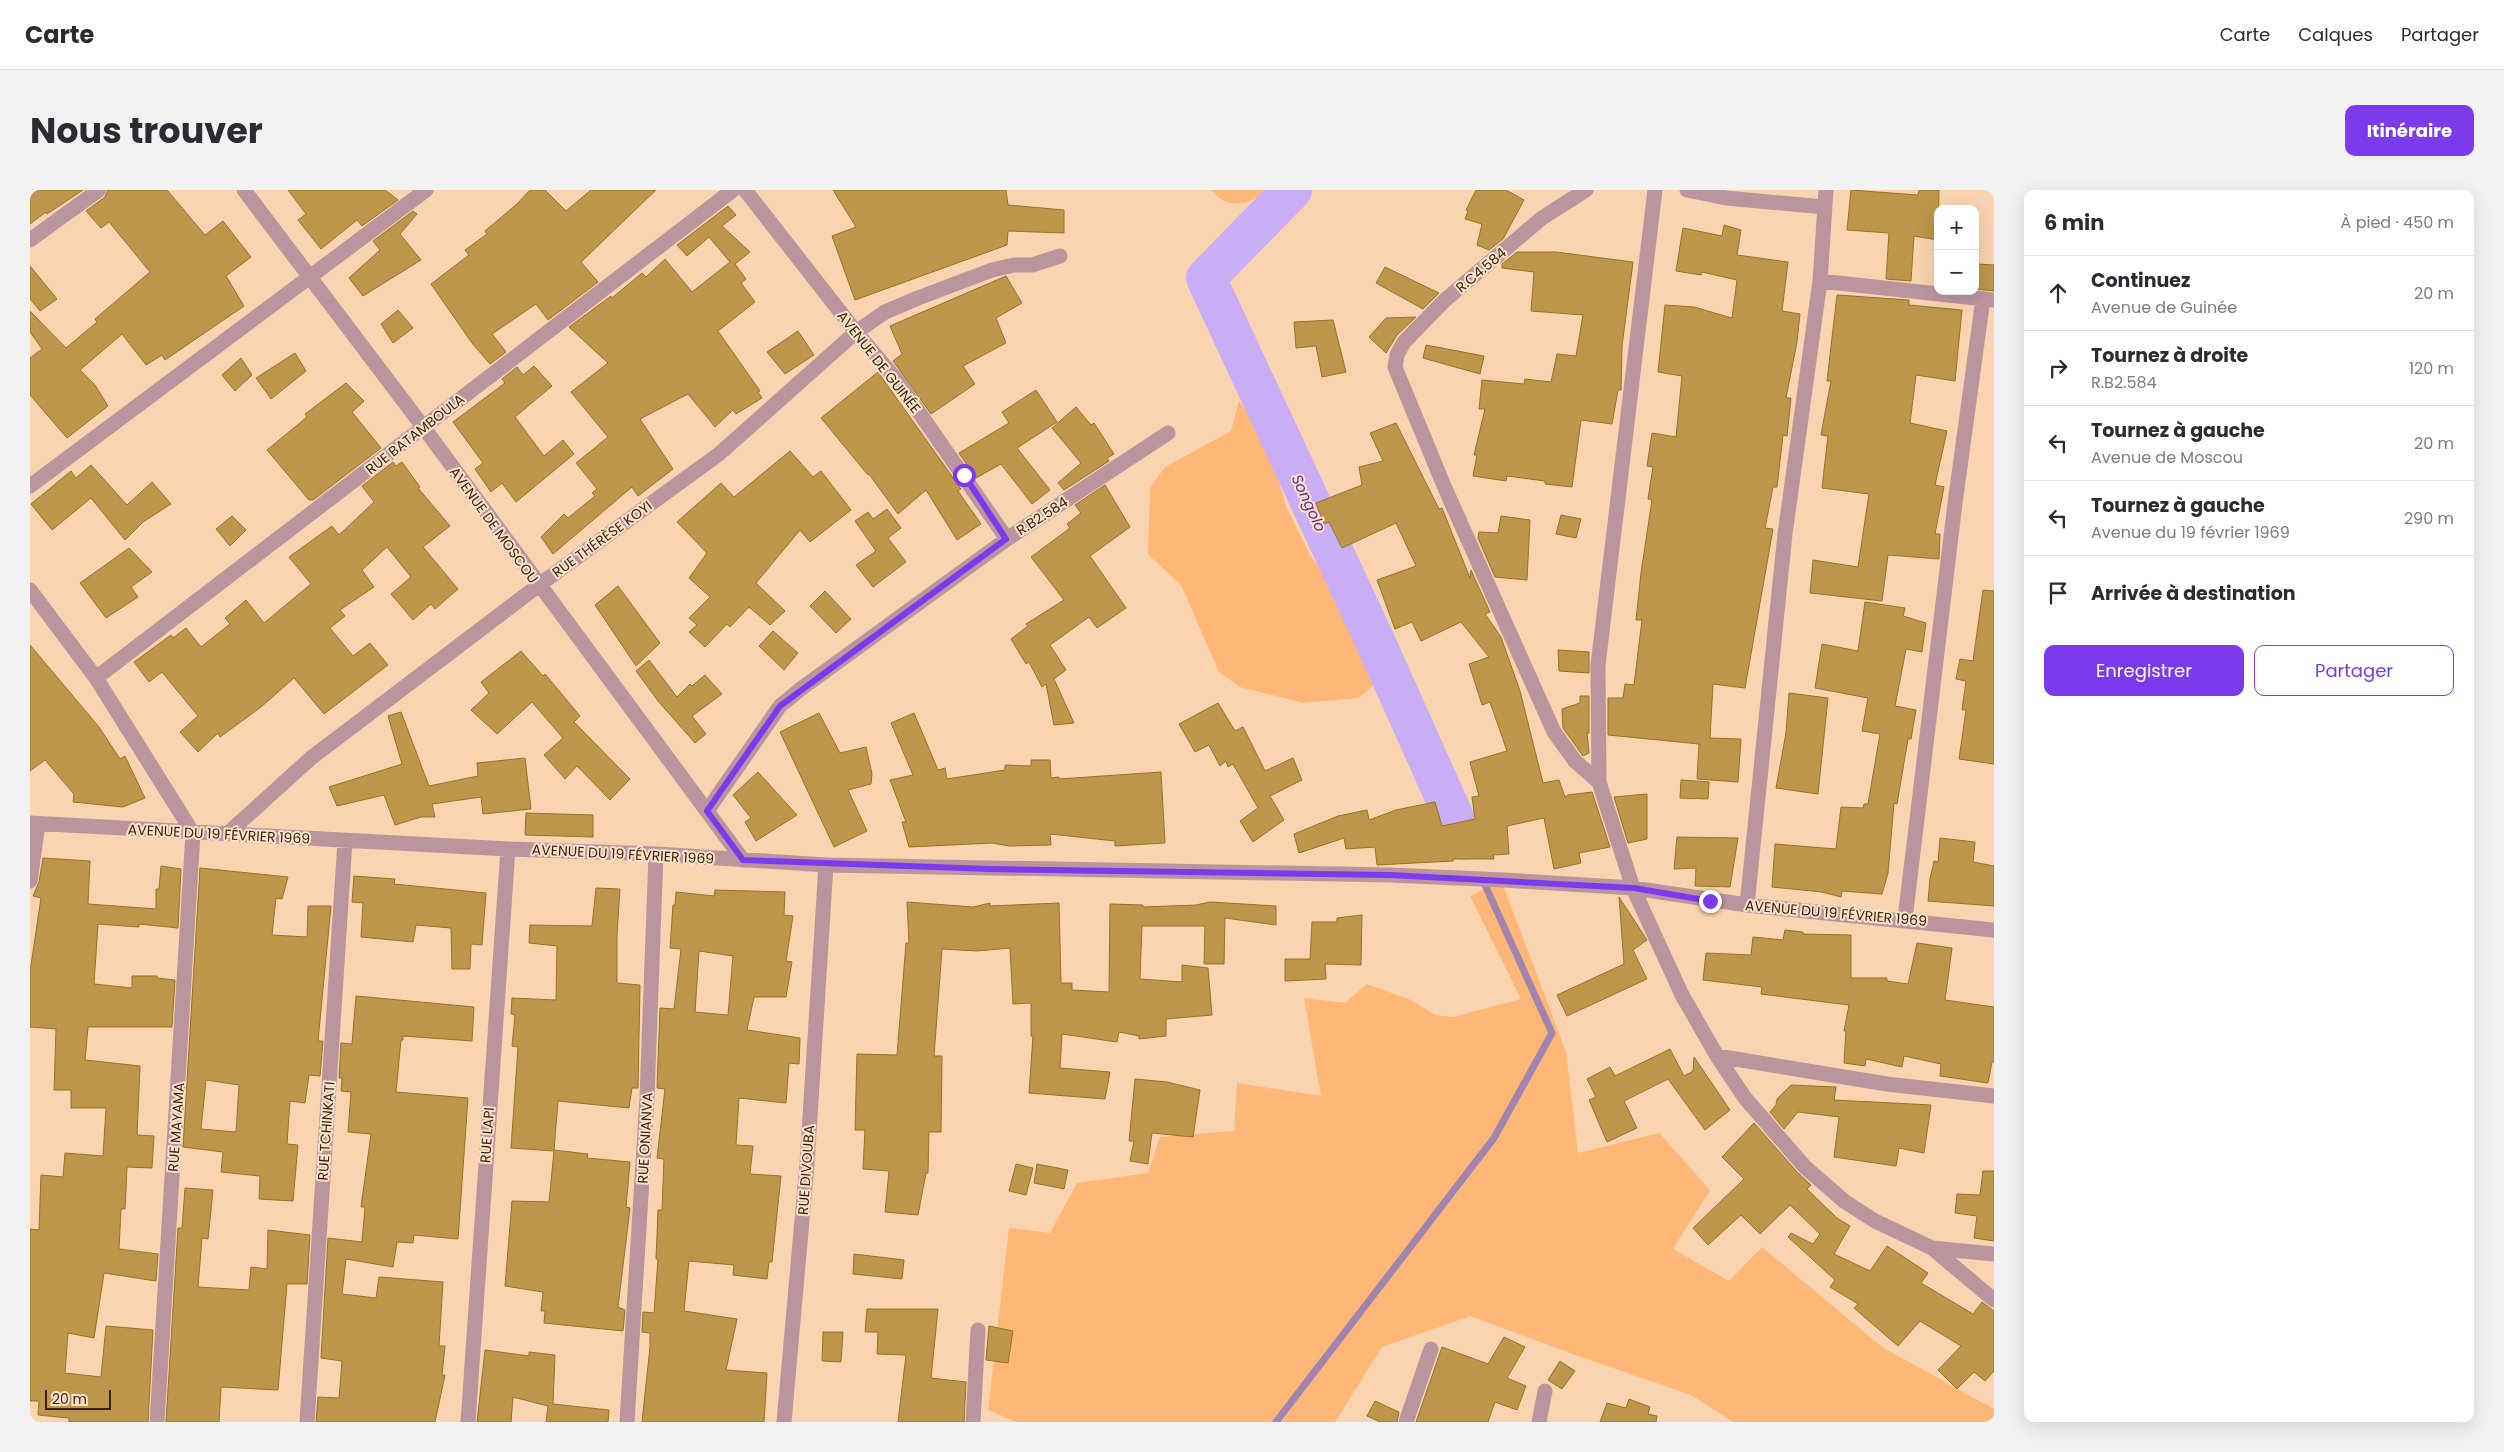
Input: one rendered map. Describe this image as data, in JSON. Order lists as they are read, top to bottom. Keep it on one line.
{"streets":{"street":["R.C4.584","AVENUE DE GUINÉE","RUE BATAMBOULA","R.B2.584","AVENUE DE MOSCOU","RUE THÉRÈSE KOYI","AVENUE DU 19 FÉVRIER 1969","RUE MAYAMA","RUE TCHINKATI","RUE LAPI","RUE ONIANVA","RUE DIVOUBA"]},"crossings":[["AVENUE DE GUINÉE","R.B2.584"],["AVENUE DE GUINÉE","RUE THÉRÈSE KOYI"],["RUE BATAMBOULA","AVENUE DE MOSCOU"],["R.B2.584","AVENUE DE MOSCOU"],["AVENUE DE MOSCOU","RUE THÉRÈSE KOYI"],["AVENUE DE MOSCOU","AVENUE DU 19 FÉVRIER 1969"],["RUE THÉRÈSE KOYI","AVENUE DU 19 FÉVRIER 1969"],["AVENUE DU 19 FÉVRIER 1969","RUE MAYAMA"],["AVENUE DU 19 FÉVRIER 1969","RUE TCHINKATI"],["AVENUE DU 19 FÉVRIER 1969","RUE LAPI"],["AVENUE DU 19 FÉVRIER 1969","RUE ONIANVA"],["AVENUE DU 19 FÉVRIER 1969","RUE DIVOUBA"]],"water":["Songolo"],"scale_bar":"20 m","page":{"header":"Carte","nav":["Carte","Calques","Partager"],"title":"Nous trouver","buttons":["Itinéraire",["Enregistrer","Partager"]],"heading":["6 min","À pied · 450 m"],"map_buttons":["+","−"],"list":[["Continuez","Avenue de Guinée","20 m"],["Tournez à droite","R.B2.584","120 m"],["Tournez à gauche","Avenue de Moscou","20 m"],["Tournez à gauche","Avenue du 19 février 1969","290 m"],"Arrivée à destination"],"scale":"20 m"}}
